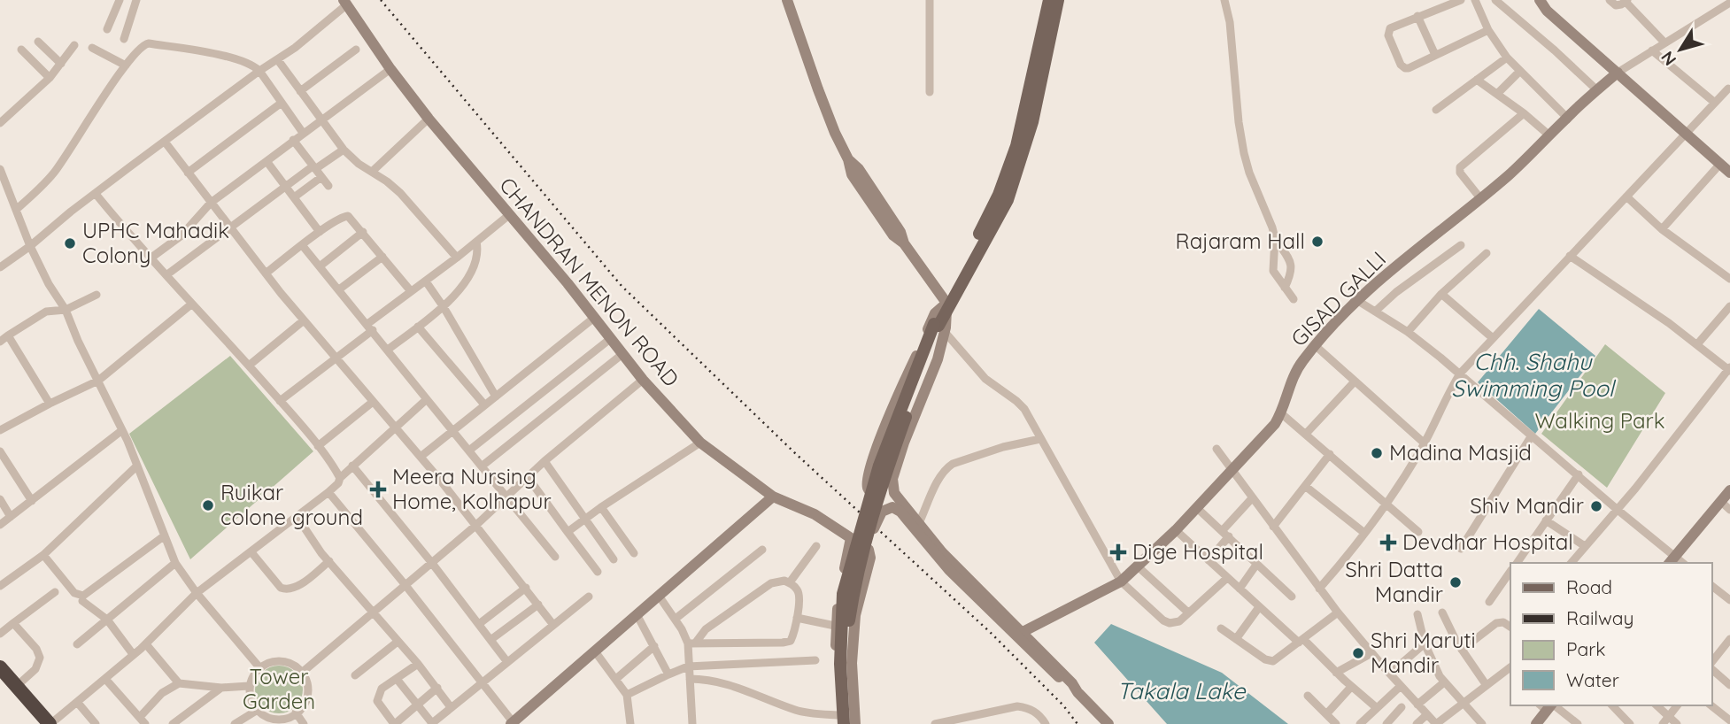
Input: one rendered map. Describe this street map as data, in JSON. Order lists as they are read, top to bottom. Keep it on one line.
{"streets":{"street":["CHANDRAN MENON ROAD","GISAD GALLI"]},"water":["Chh. Shahu Swimming Pool","Takala Lake"],"parks":["Walking Park","Tower Garden"],"places":{"other":["Rajaram Hall","UPHC Mahadik Colony","Madina Masjid","Ruikar colone ground","Shiv Mandir","Shri Datta Mandir","Shri Maruti Mandir"],"health":["Meera Nursing Home, Kolhapur","Devdhar Hospital","Dige Hospital"]},"legend":["Road","Railway","Park","Water"],"north":"bottom left"}
